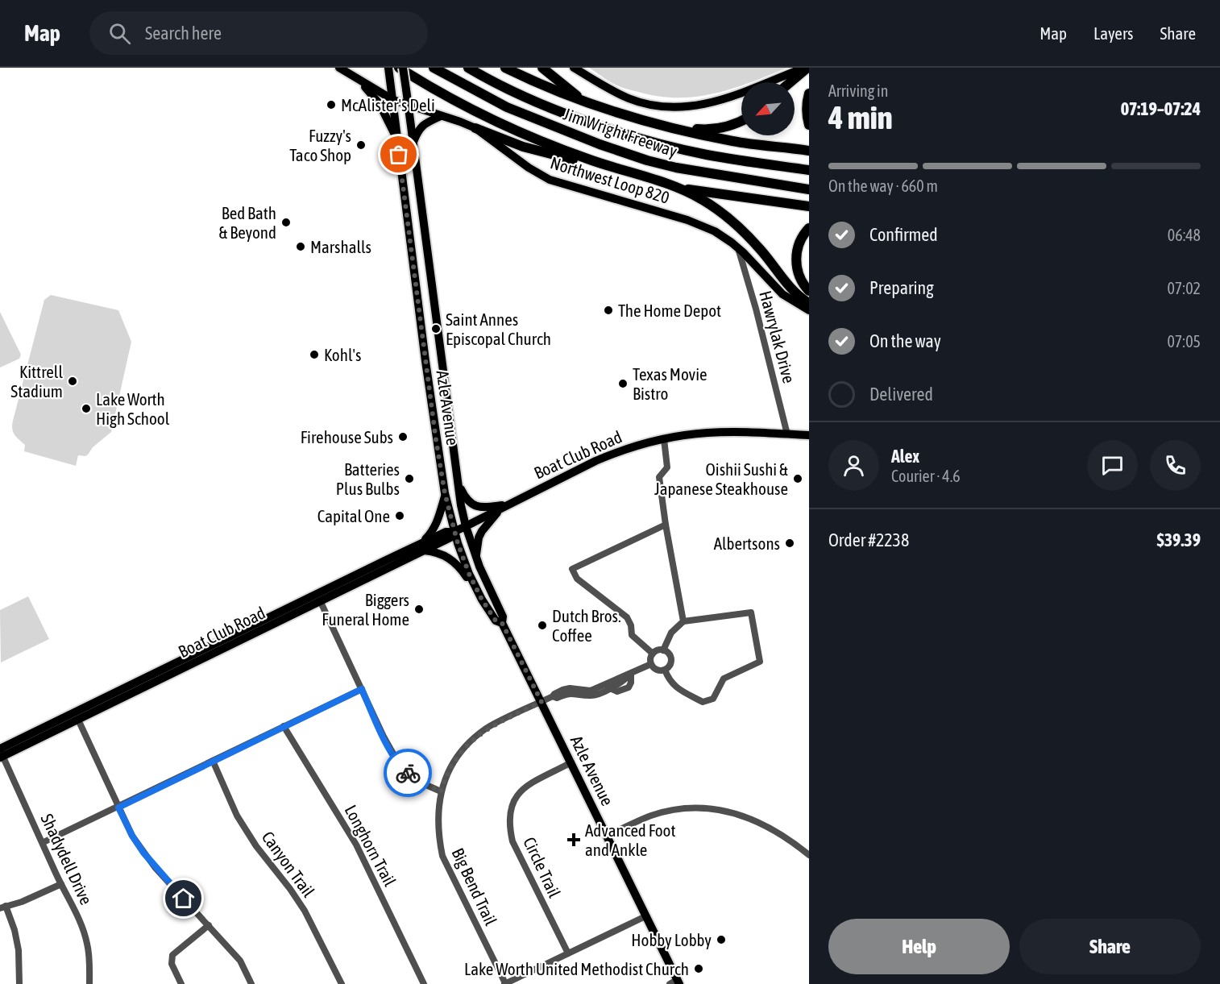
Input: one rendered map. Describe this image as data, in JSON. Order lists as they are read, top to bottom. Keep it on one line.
{"streets":{"highway":["Jim Wright Freeway"],"main road":["Northwest Loop 820","Azle Avenue","Boat Club Road"],"street":["Hawrylak Drive","Longhorn Trail","Shadydell Drive","Canyon Trail","Circle Trail","Big Bend Trail"]},"crossings":[["Northwest Loop 820","Hawrylak Drive"],["Northwest Loop 820","Azle Avenue"],["Hawrylak Drive","Boat Club Road"],["Azle Avenue","Boat Club Road"],["Azle Avenue","Circle Trail"],["Azle Avenue","Big Bend Trail"],["Boat Club Road","Shadydell Drive"]],"places":{"other":["McAlister's Deli","Fuzzy's Taco Shop","Bed Bath & Beyond","Marshalls","The Home Depot","Saint Annes Episcopal Church","Kohl's","Kittrell Stadium","Texas Movie Bistro","Lake Worth High School","Firehouse Subs","Batteries Plus Bulbs","Oishii Sushi & Japanese Steakhouse","Capital One","Albertsons","Biggers Funeral Home","Dutch Bros. Coffee","Hobby Lobby","Lake Worth United Methodist Church"],"health":["Advanced Foot and Ankle"]},"north":"bottom left","page":{"header":"Map","search":"Search here","nav":["Map","Layers","Share"],"heading":["4 min","Arriving in","07:19–07:24"],"panel":["Alex","Courier · 4.6","Order #2238","$39.39"],"bar":"On the way · 660 m","list":[["Confirmed","06:48"],["Preparing","07:02"],["On the way","07:05"],"Delivered"],"buttons":["Help","Share"]}}
